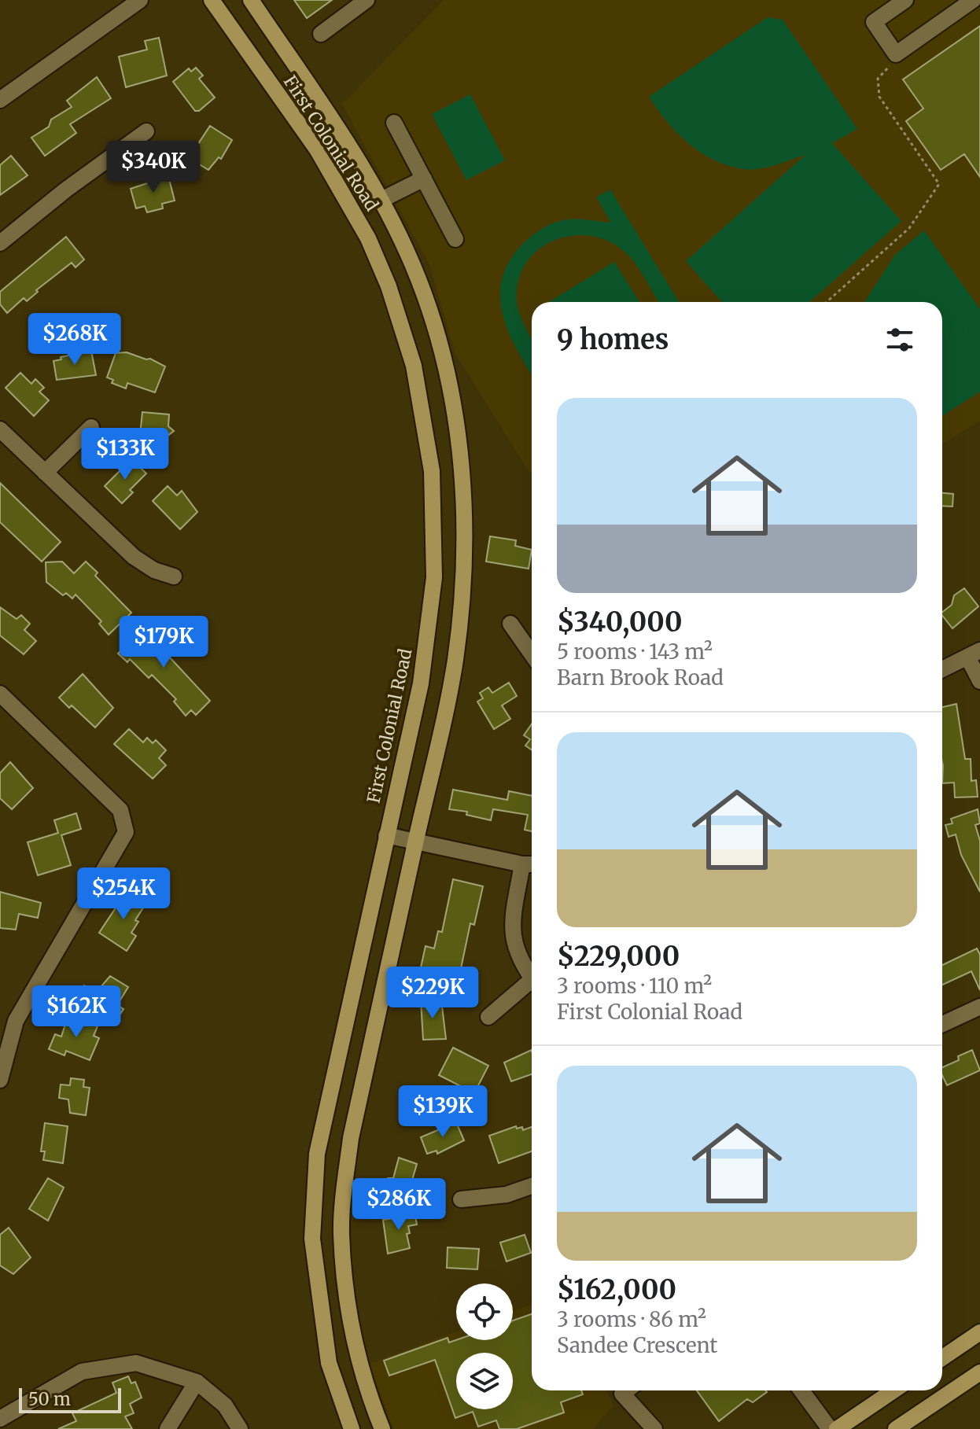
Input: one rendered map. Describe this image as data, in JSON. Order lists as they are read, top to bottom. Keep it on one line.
{"streets":{"main road":["First Colonial Road"]},"scale_bar":"50 m","page":{"price":["$340K","$268K","$133K","$179K","$254K","$229K","$162K","$139K","$286K"],"heading":"9 homes","list":[{"name":"$340,000","note":"5 rooms · 143 m² · Barn Brook Road"},{"name":"$229,000","note":"3 rooms · 110 m² · First Colonial Road"},{"name":"$162,000","note":"3 rooms · 86 m² · Sandee Crescent"}],"scale":"50 m"}}
